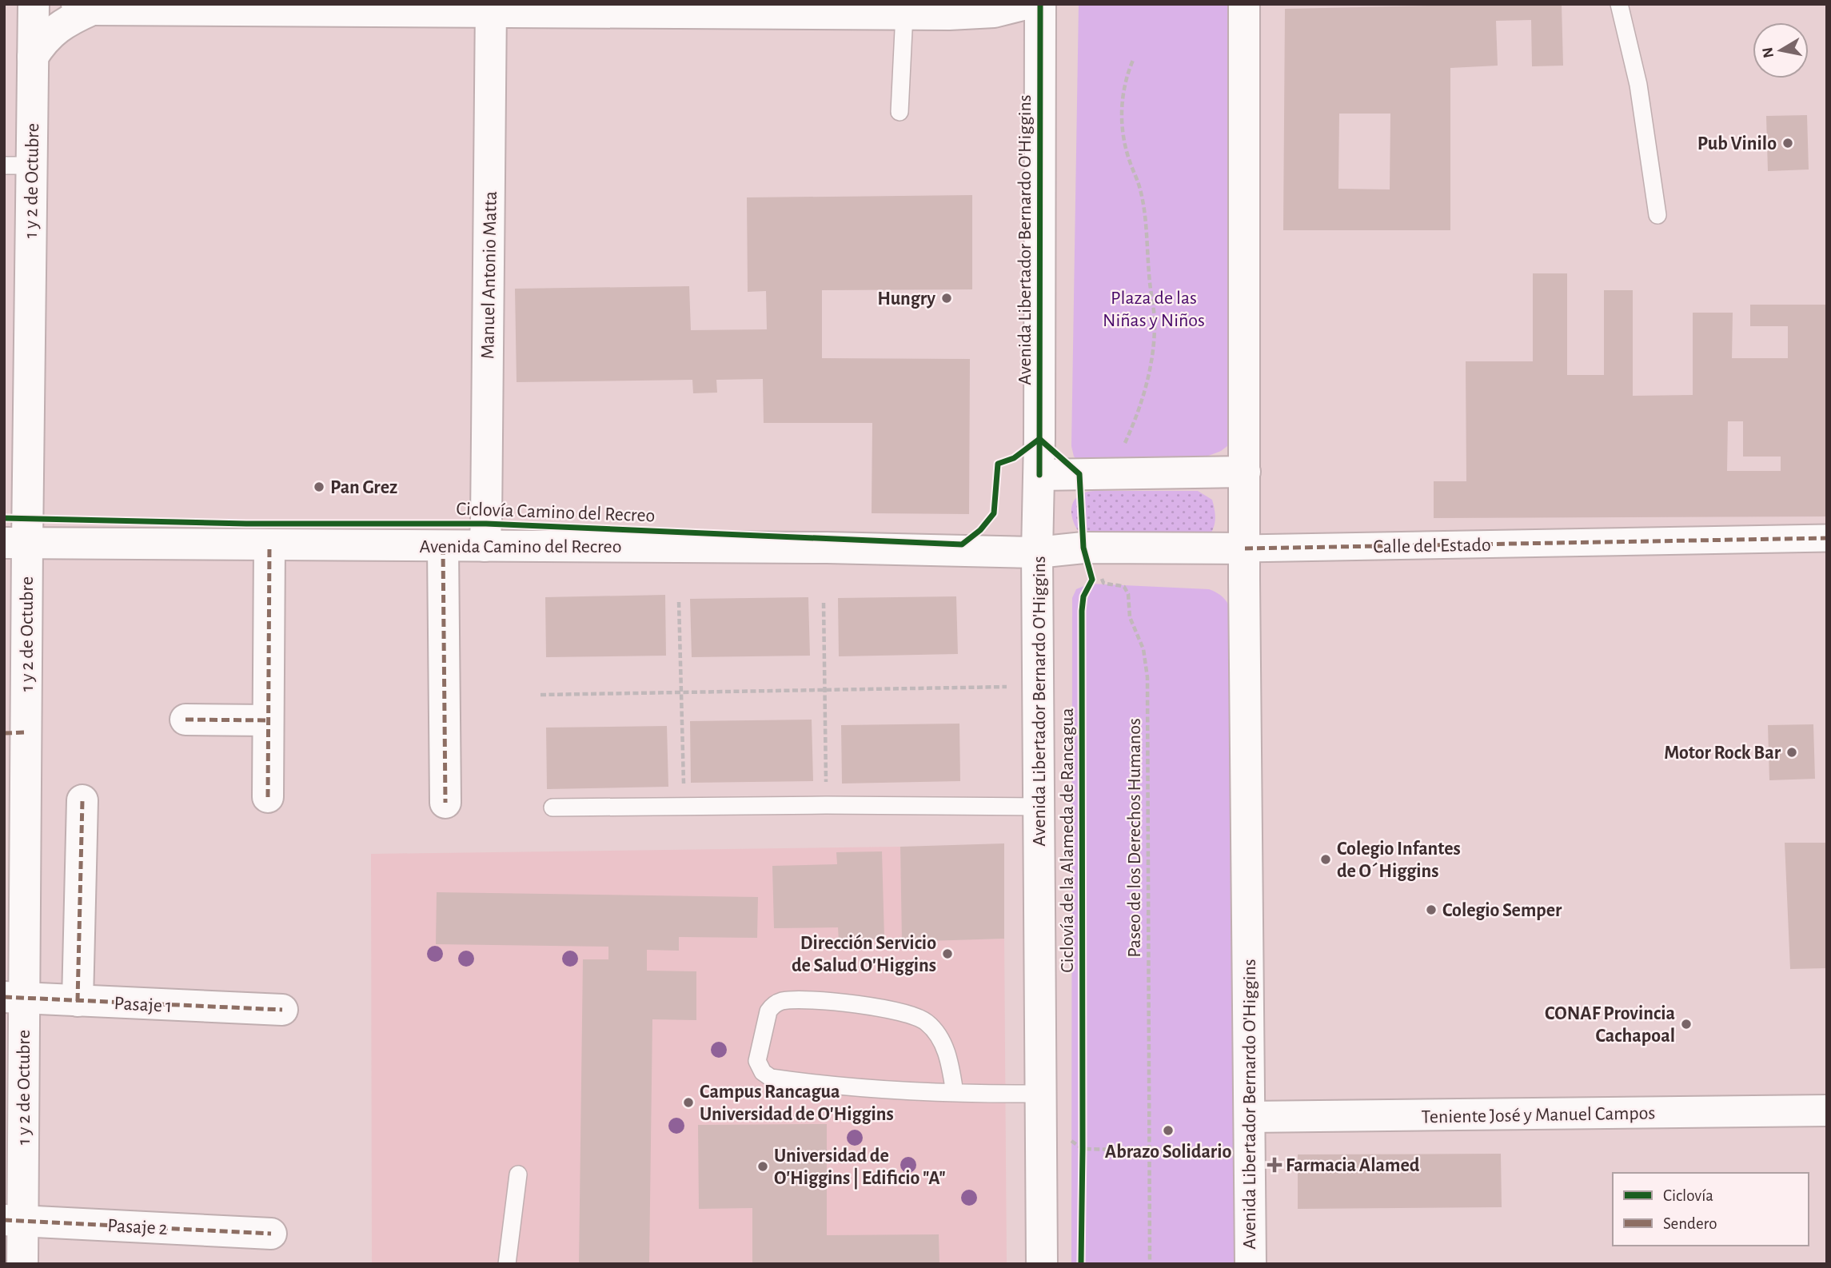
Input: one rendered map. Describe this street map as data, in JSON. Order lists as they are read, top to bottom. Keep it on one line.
{"streets":{"street":["1 y 2 de Octubre","Avenida Libertador Bernardo O'Higgins","Manuel Antonio Matta","Calle del Estado","Avenida Camino del Recreo","Pasaje 1","Teniente José y Manuel Campos","Pasaje 2"],"path":["Paseo de los Derechos Humanos"],"cycle path":["Ciclovía Camino del Recreo"]},"crossings":[["1 y 2 de Octubre","Avenida Camino del Recreo"],["1 y 2 de Octubre","Pasaje 1"],["1 y 2 de Octubre","Pasaje 2"],["Avenida Libertador Bernardo O'Higgins","Calle del Estado"],["Avenida Libertador Bernardo O'Higgins","Avenida Camino del Recreo"],["Avenida Libertador Bernardo O'Higgins","Teniente José y Manuel Campos"],["Manuel Antonio Matta","Avenida Camino del Recreo"],["Calle del Estado","Avenida Camino del Recreo"],["Calle del Estado","Paseo de los Derechos Humanos"]],"parks":["Plaza de las Niñas y Niños"],"places":{"other":["Pub Vinilo","Hungry","Pan Grez","Motor Rock Bar","Colegio Infantes de O´Higgins","Colegio Semper","Dirección Servicio de Salud O'Higgins","CONAF Provincia Cachapoal","Campus Rancagua Universidad de O'Higgins","Abrazo Solidario","Universidad de O'Higgins | Edificio \"A\""],"health":["Farmacia Alamed"]},"legend":["Ciclovía","Sendero"],"north":"left"}
